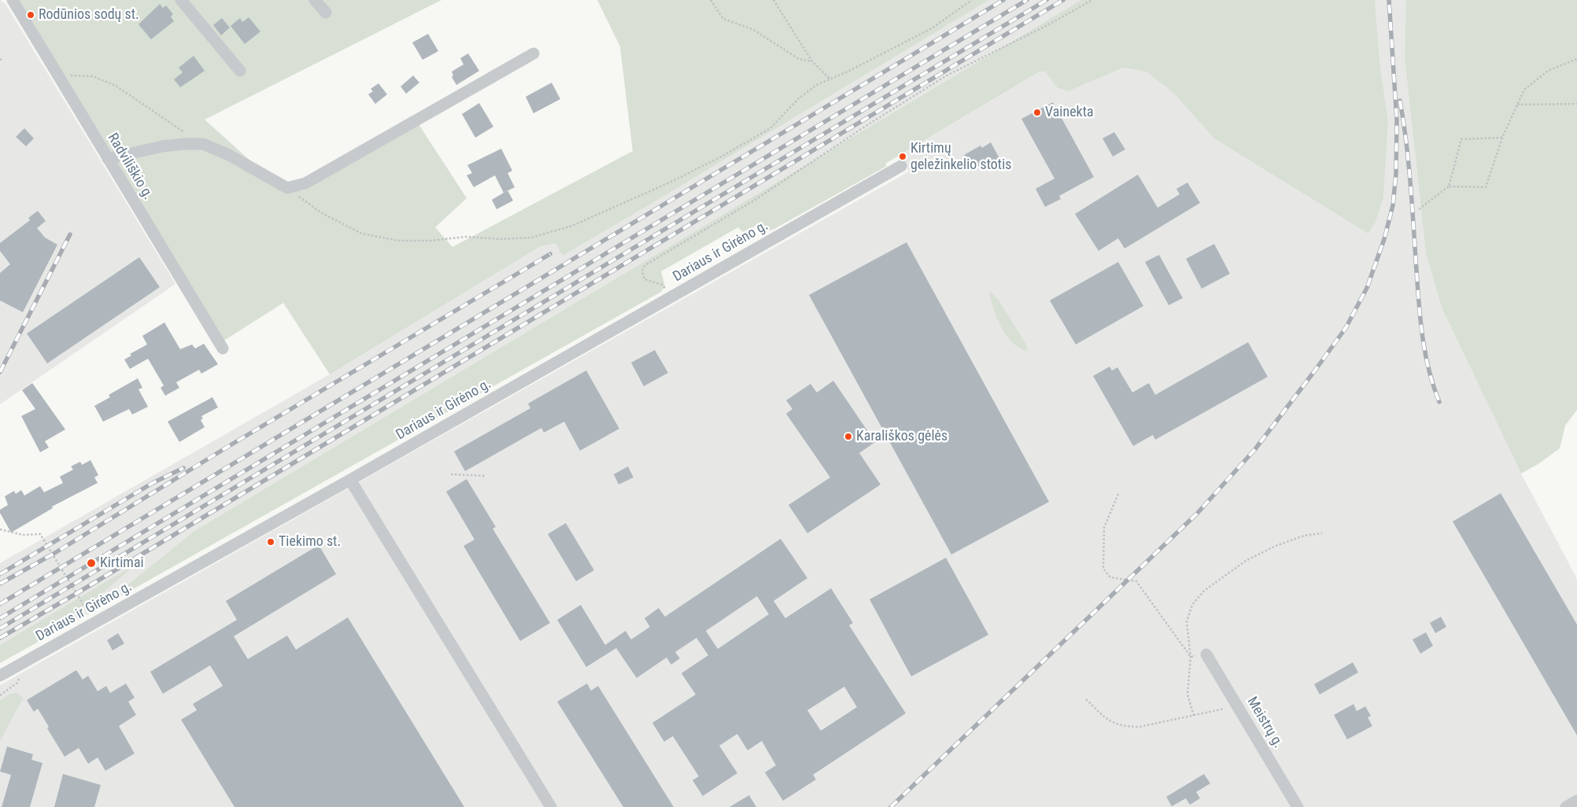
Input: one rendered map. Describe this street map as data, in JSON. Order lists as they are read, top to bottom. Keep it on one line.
{"streets":{"street":["Radviliškio g.","Dariaus ir Girėno g.","Meistrų g."]},"places":["Rodūnios sodų st.","Vainekta","Kirtimų geležinkelio stotis","Karališkos gėlės","Tiekimo st.","Kirtimai"]}
